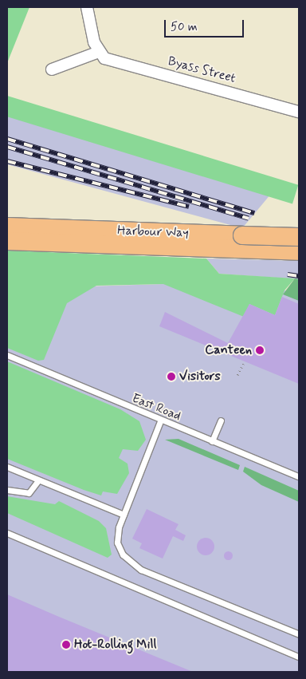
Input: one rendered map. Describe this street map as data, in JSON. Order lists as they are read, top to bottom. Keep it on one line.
{"streets":{"main road":["Harbour Way"],"street":["Byass Street"],"lane":["East Road"]},"places":["Canteen","Visitors","Hot-Rolling Mill"],"scale_bar":"50 m"}
